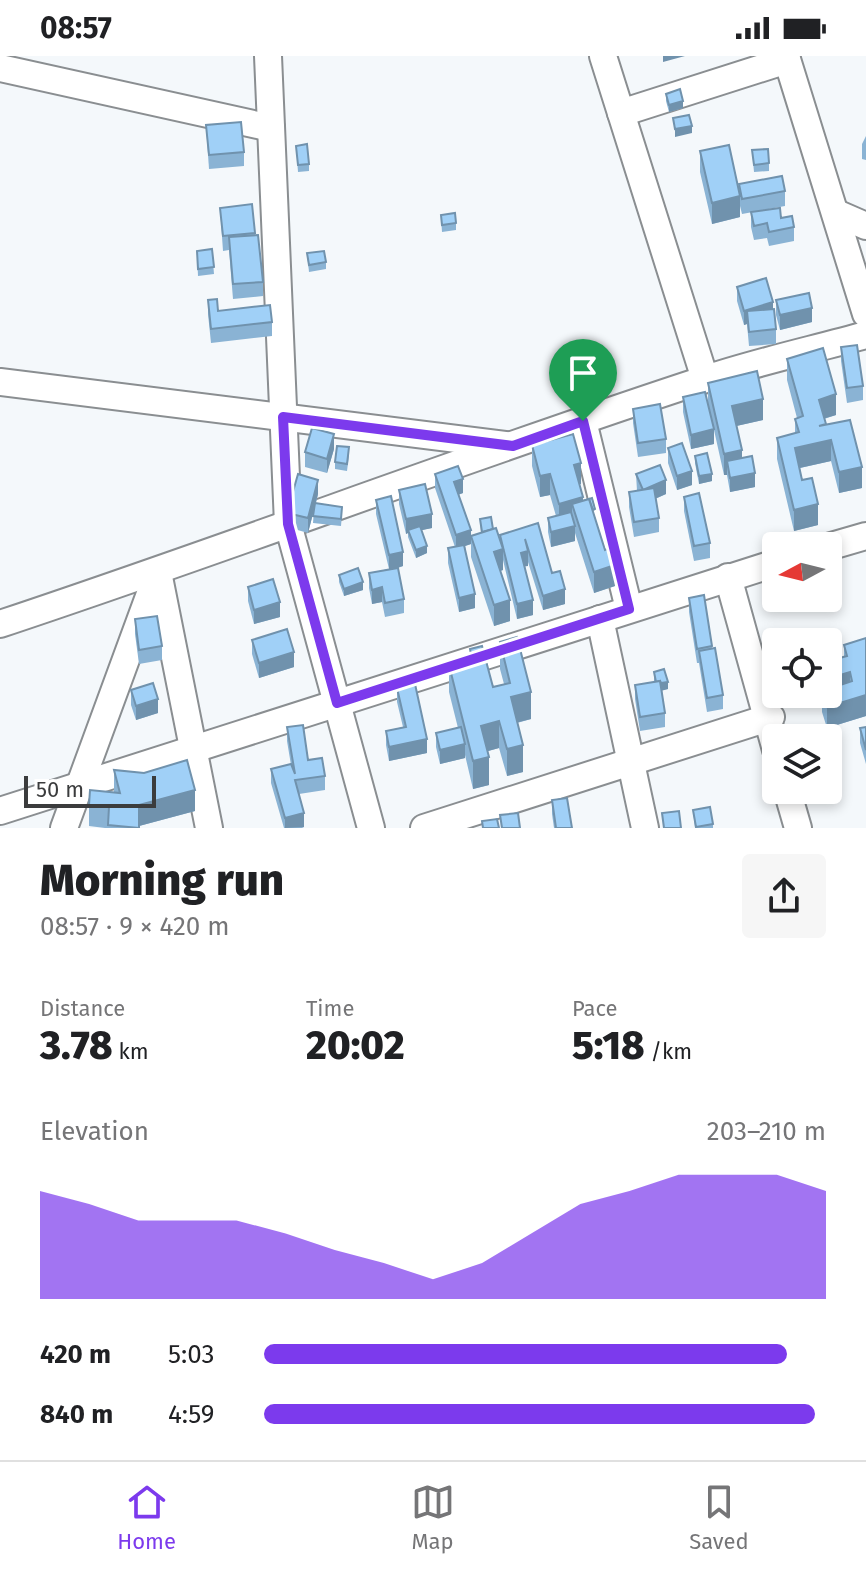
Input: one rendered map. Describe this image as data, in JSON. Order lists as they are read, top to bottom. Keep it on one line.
{"scale_bar":"50 m","north":"left","page":{"status":"08:57","scale":"50 m","heading":["Morning run","08:57 · 9 × 420 m"],"stats":[["Distance","3.78 km"],["Time","20:02"],["Pace","5:18 /km"]],"chart":["Elevation","203–210 m"],"list":[{"name":"420 m","note":"5:03"},{"name":"840 m","note":"4:59"}],"tabs":["Home","Map","Saved"]}}
